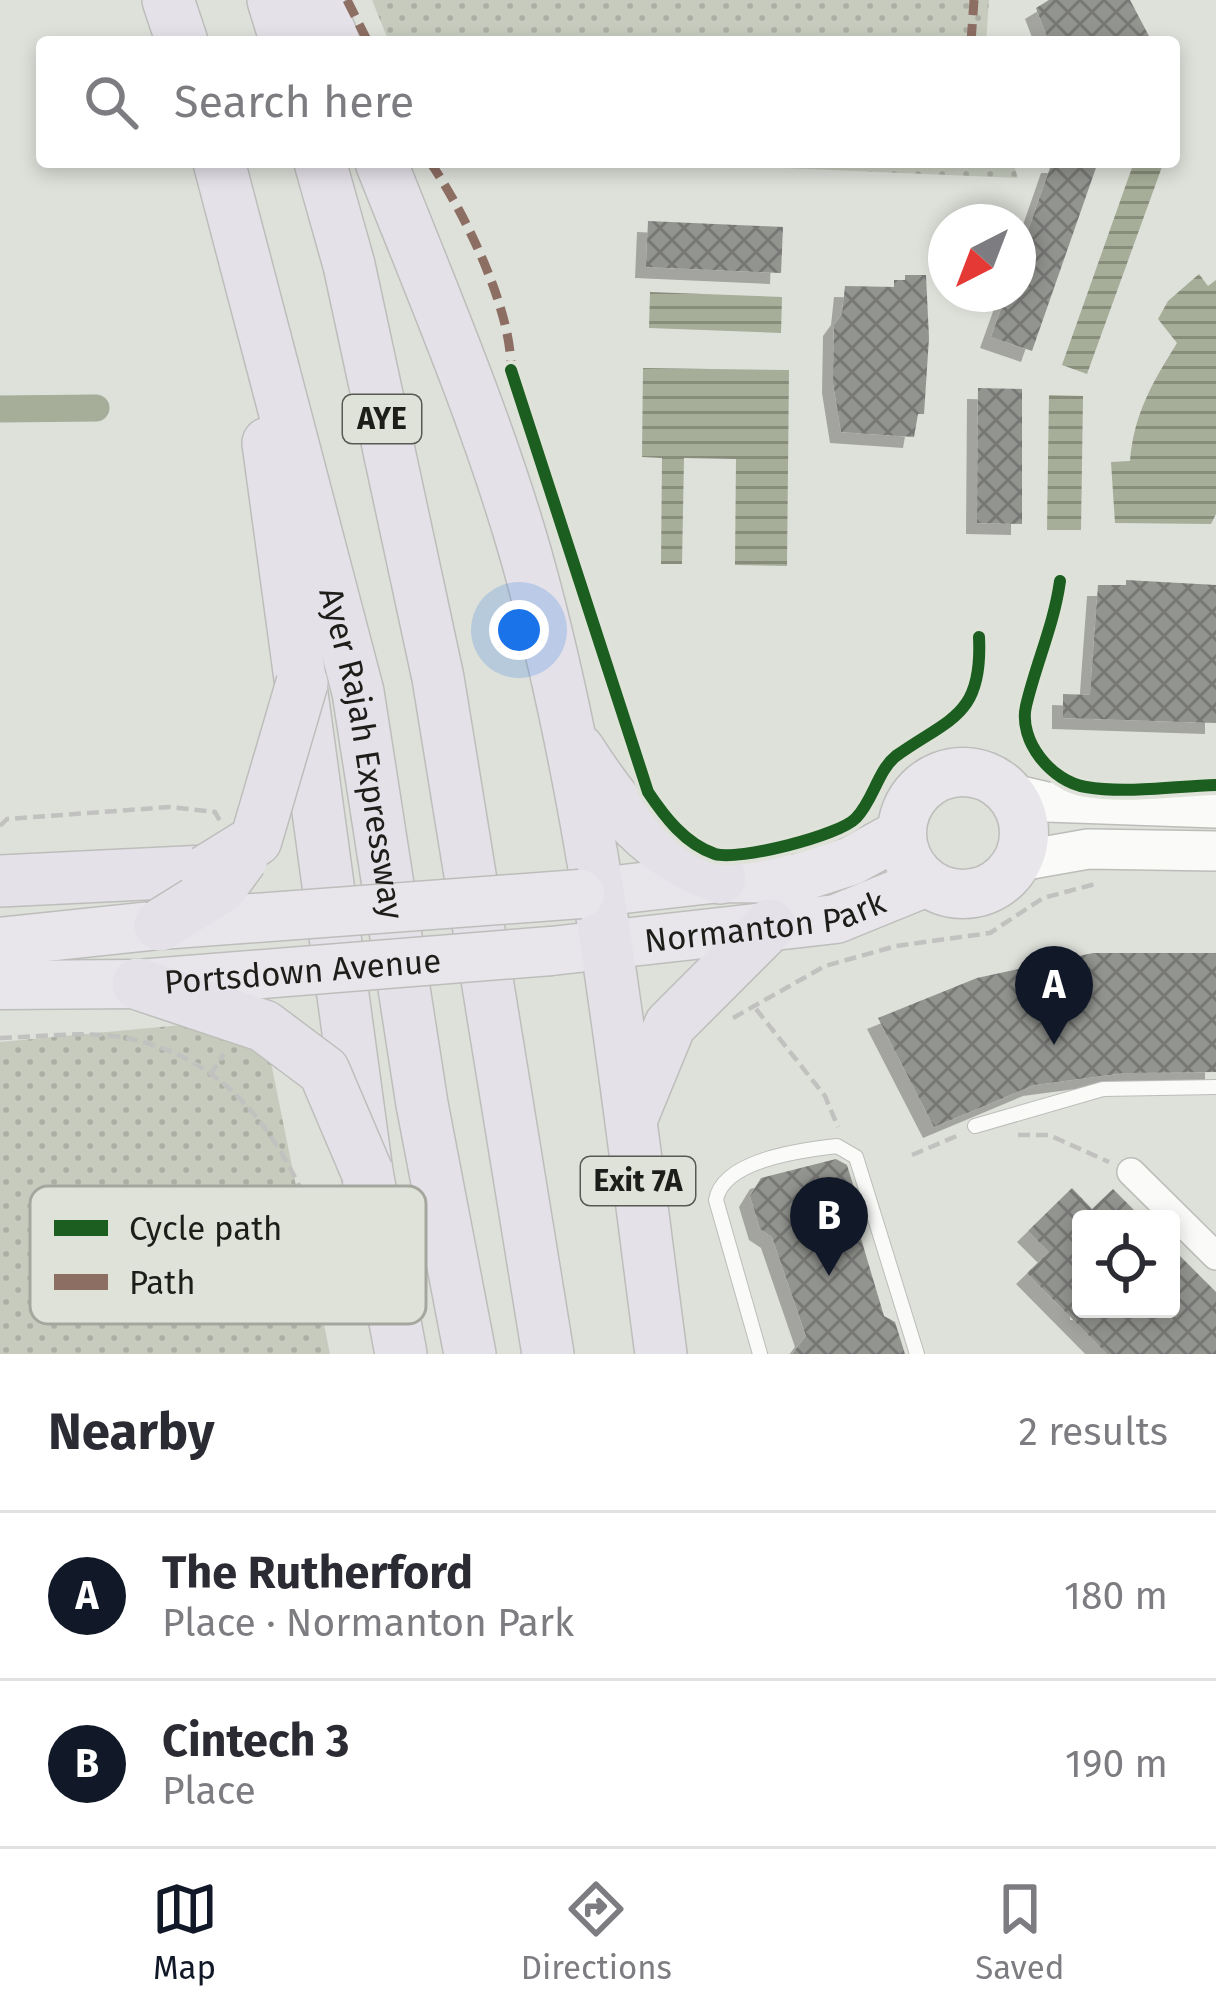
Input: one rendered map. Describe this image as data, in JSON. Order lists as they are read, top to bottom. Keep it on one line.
{"streets":{"highway":["AYE","Ayer Rajah Expressway","Normanton Park","Portsdown Avenue","Exit 7A"]},"crossings":[["Normanton Park","Portsdown Avenue"],["Normanton Park","Exit 7A"],["Portsdown Avenue","Exit 7A"]],"legend":["Cycle path","Path"],"north":"bottom left","page":{"search":"Search here","pins":["A","B"],"heading":["Nearby","2 results"],"list":[{"mark":"A","name":"The Rutherford","note":"Place · Normanton Park","value":"180 m"},{"mark":"B","name":"Cintech 3","note":"Place","value":"190 m"}],"nav":["Map","Directions","Saved"]}}
